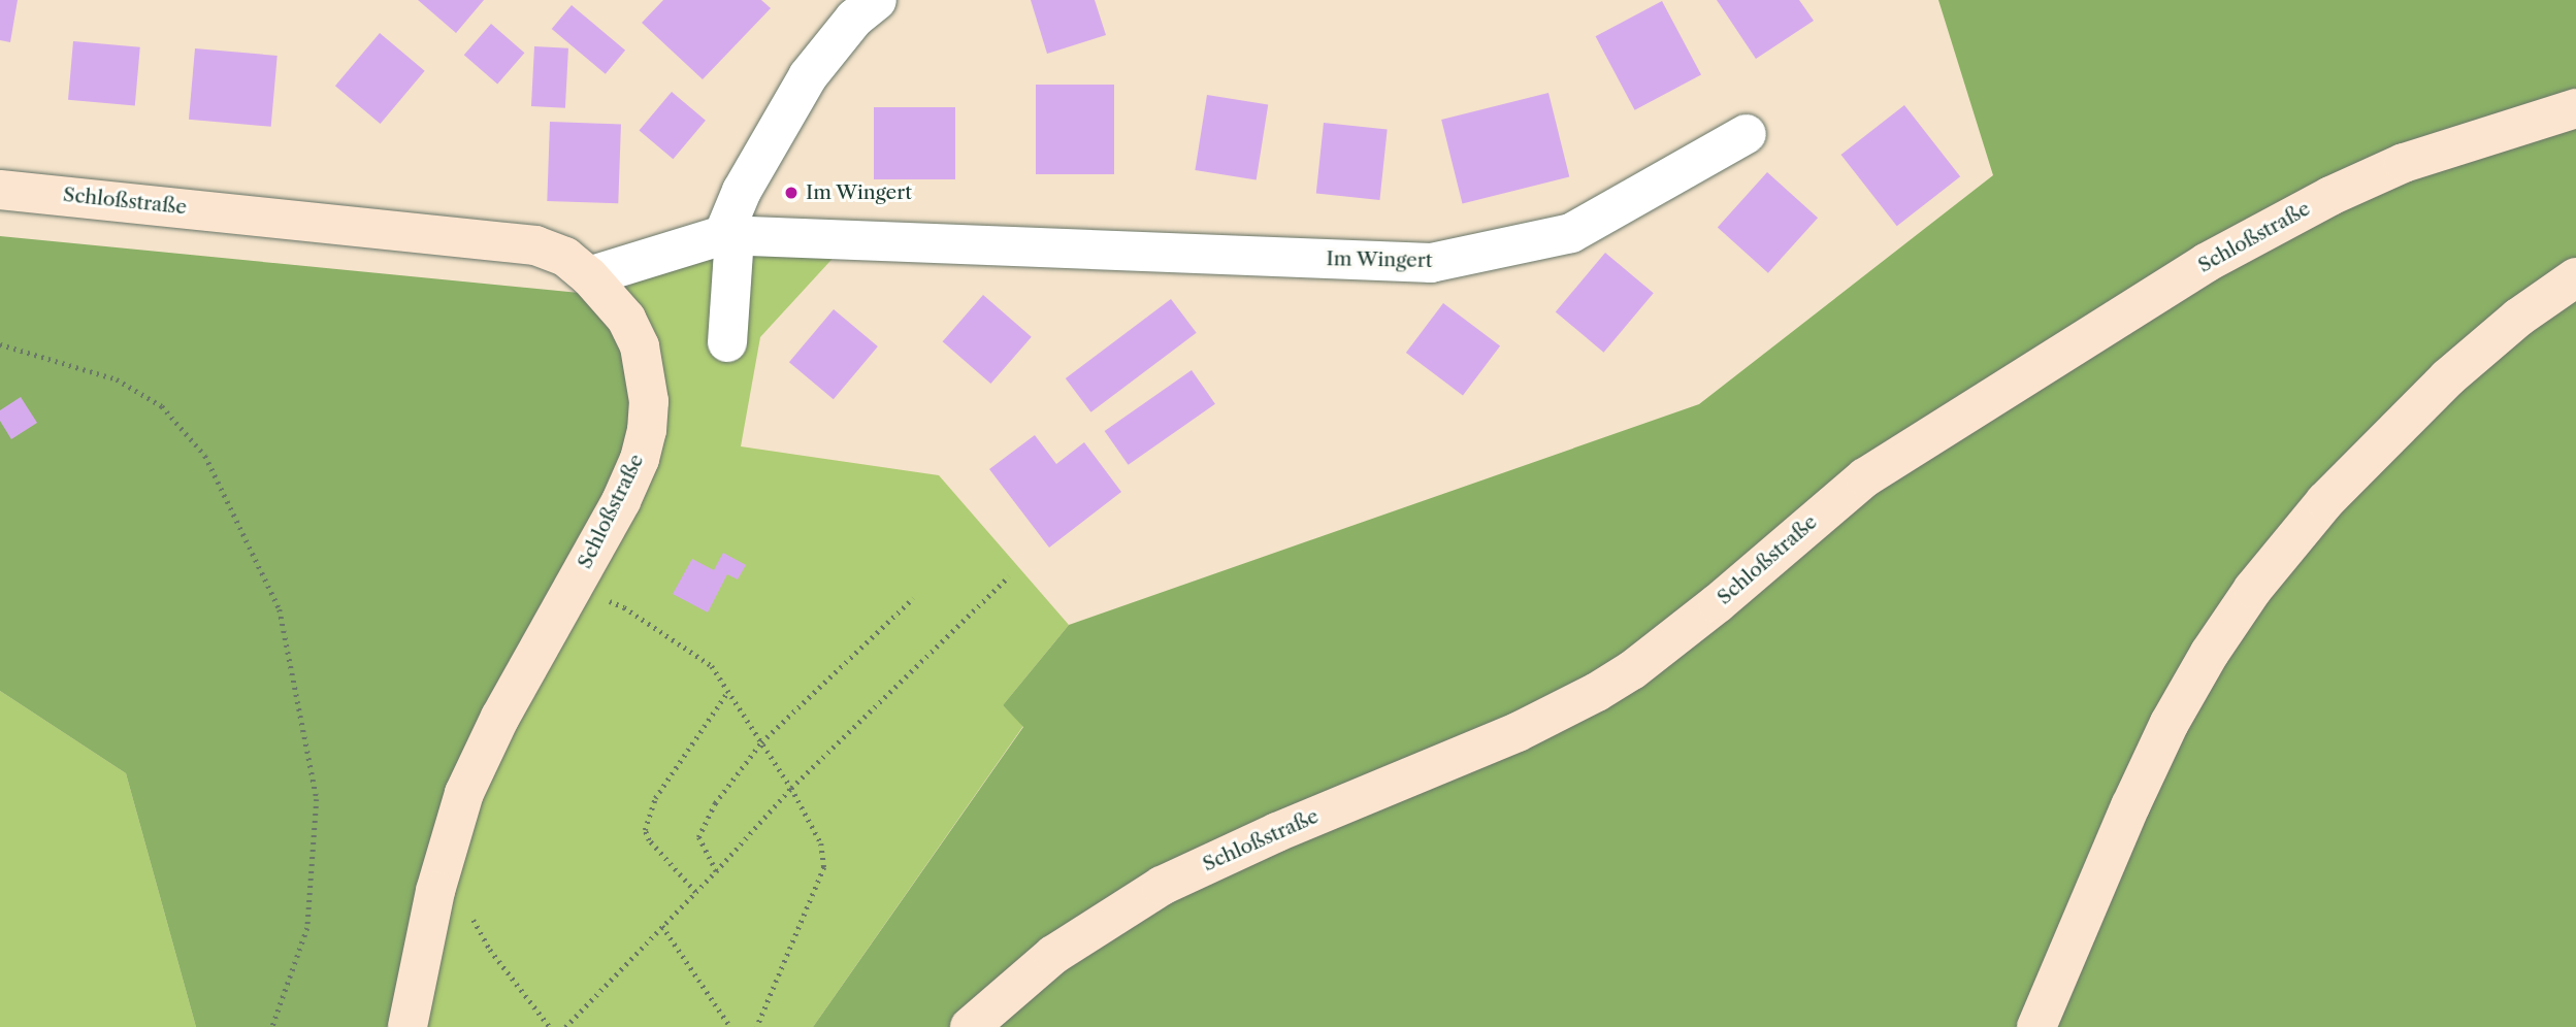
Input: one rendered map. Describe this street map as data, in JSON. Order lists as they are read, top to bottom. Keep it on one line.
{"streets":{"main road":["Schloßstraße"],"street":["Im Wingert"]},"crossings":[["Schloßstraße","Im Wingert"]],"places":["Im Wingert"]}
